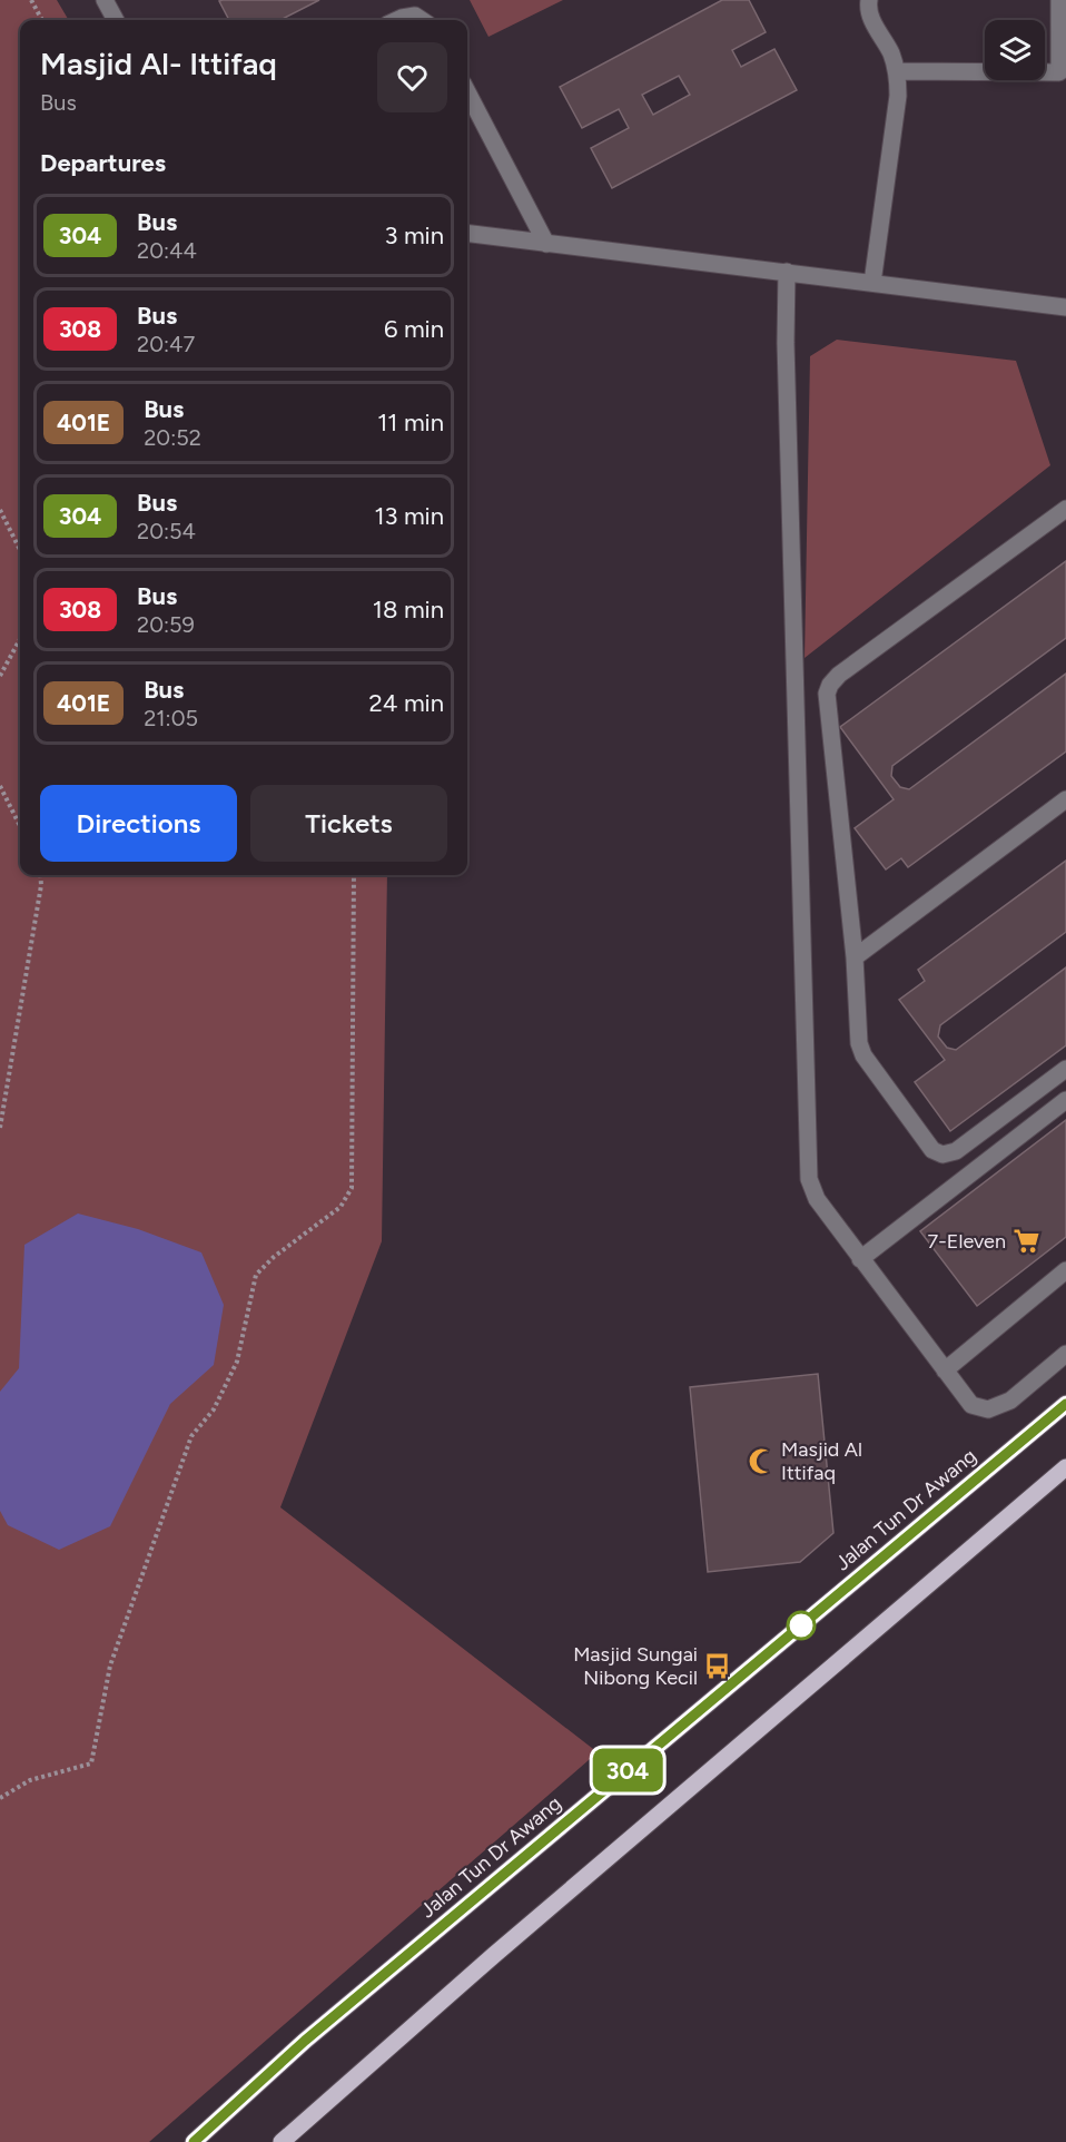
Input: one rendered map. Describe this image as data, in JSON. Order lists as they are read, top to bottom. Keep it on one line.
{"streets":{"main road":["Jalan Tun Dr Awang"]},"places":{"supermarket":["7-Eleven"],"mosque":["Masjid Al Ittifaq"],"bus stop":["Masjid Sungai Nibong Kecil"]},"lines":["bus line 304"],"page":{"on_map":"304","heading":[["Masjid Al- Ittifaq","Bus"],"Departures"],"list":[{"mark":"304","name":"Bus","note":"20:44","value":"3 min"},{"mark":"308","name":"Bus","note":"20:47","value":"6 min"},{"mark":"401E","name":"Bus","note":"20:52","value":"11 min"},{"mark":"304","name":"Bus","note":"20:54","value":"13 min"},{"mark":"308","name":"Bus","note":"20:59","value":"18 min"},{"mark":"401E","name":"Bus","note":"21:05","value":"24 min"}],"buttons":["Directions","Tickets"]}}
